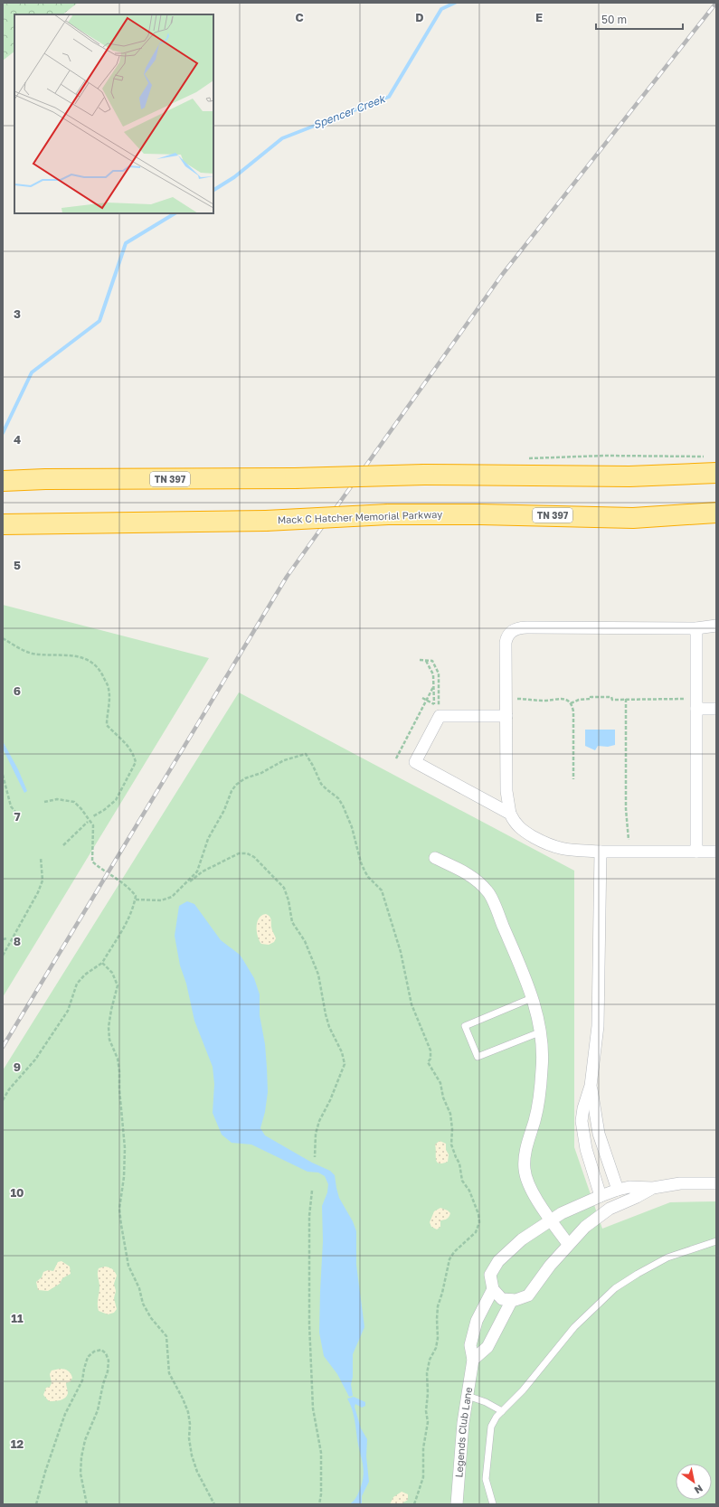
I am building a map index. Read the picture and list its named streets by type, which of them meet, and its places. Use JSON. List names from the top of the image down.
{
  "streets": {
    "highway": ["TN 397", "Mack C Hatcher Memorial Parkway"],
    "street": ["Legends Club Lane"]
  },
  "water": ["Spencer Creek"],
  "scale_bar": "50 m",
  "north": "bottom right",
  "grid": {
    "columns": ["C", "D", "E"],
    "rows": [
      "3",
      "4",
      "5",
      "6",
      "7",
      "8",
      "9",
      "10",
      "11",
      "12"
    ]
  }
}
